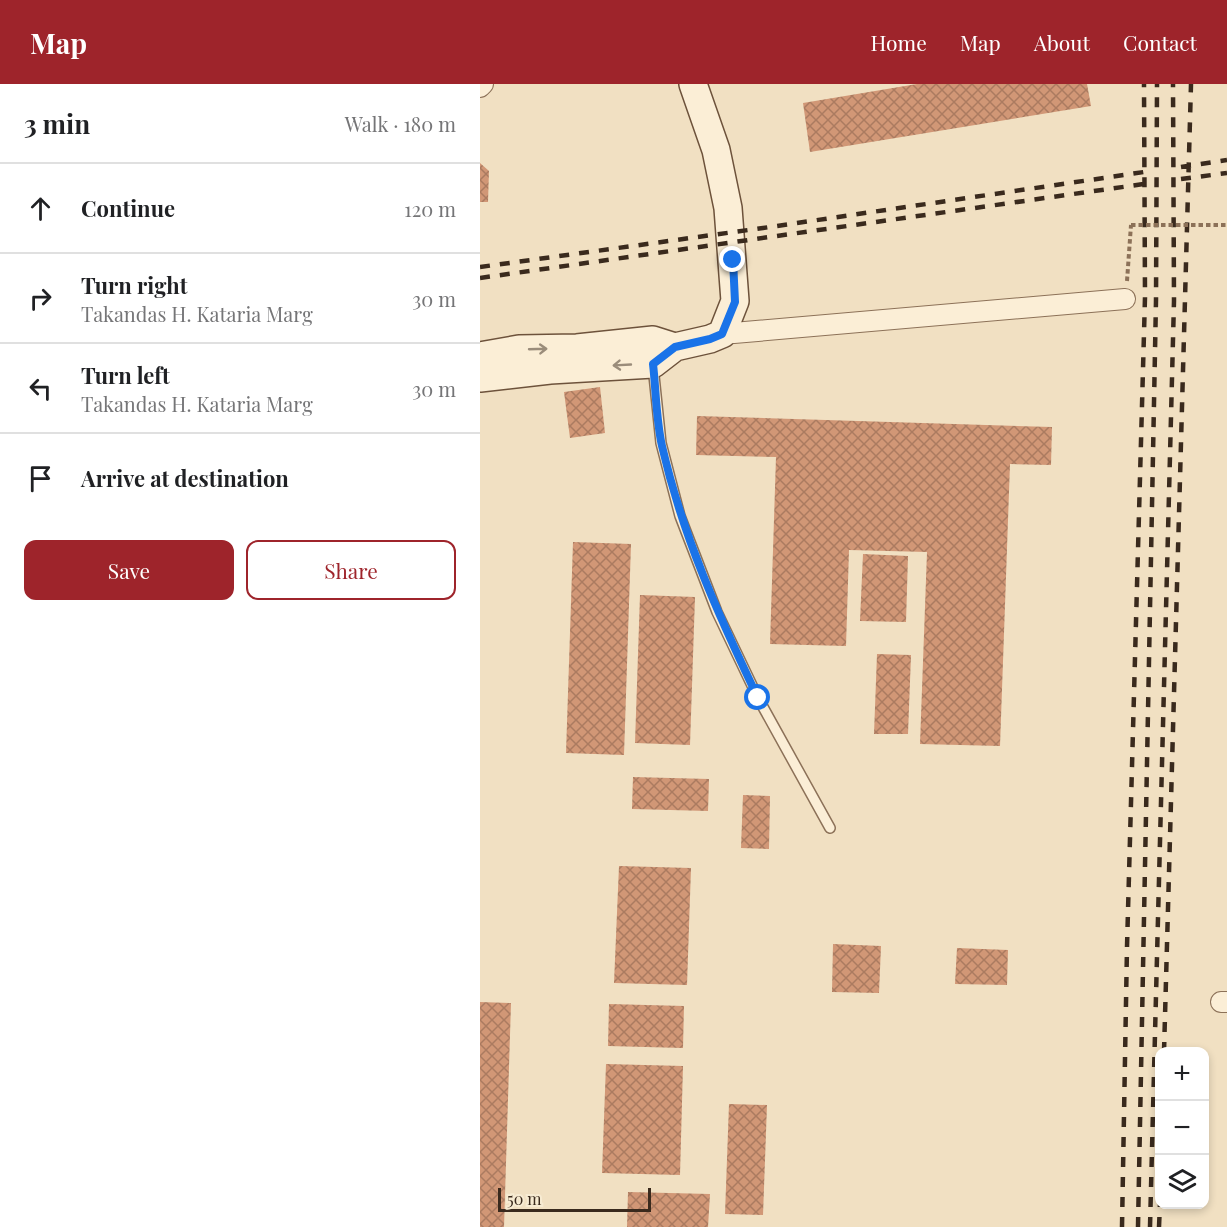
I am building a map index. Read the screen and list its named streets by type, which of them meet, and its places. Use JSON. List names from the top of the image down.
{
  "scale_bar": "50 m",
  "page": {
    "header": "Map",
    "nav": [
      "Home",
      "Map",
      "About",
      "Contact"
    ],
    "heading": ["3 min", "Walk · 180 m"],
    "list": [
      ["Continue", "120 m"],
      ["Turn right", "Takandas H. Kataria Marg", "30 m"],
      ["Turn left", "Takandas H. Kataria Marg", "30 m"],
      "Arrive at destination"
    ],
    "buttons": ["Save", "Share"],
    "map_buttons": ["+", "−"],
    "scale": "50 m"
  }
}
